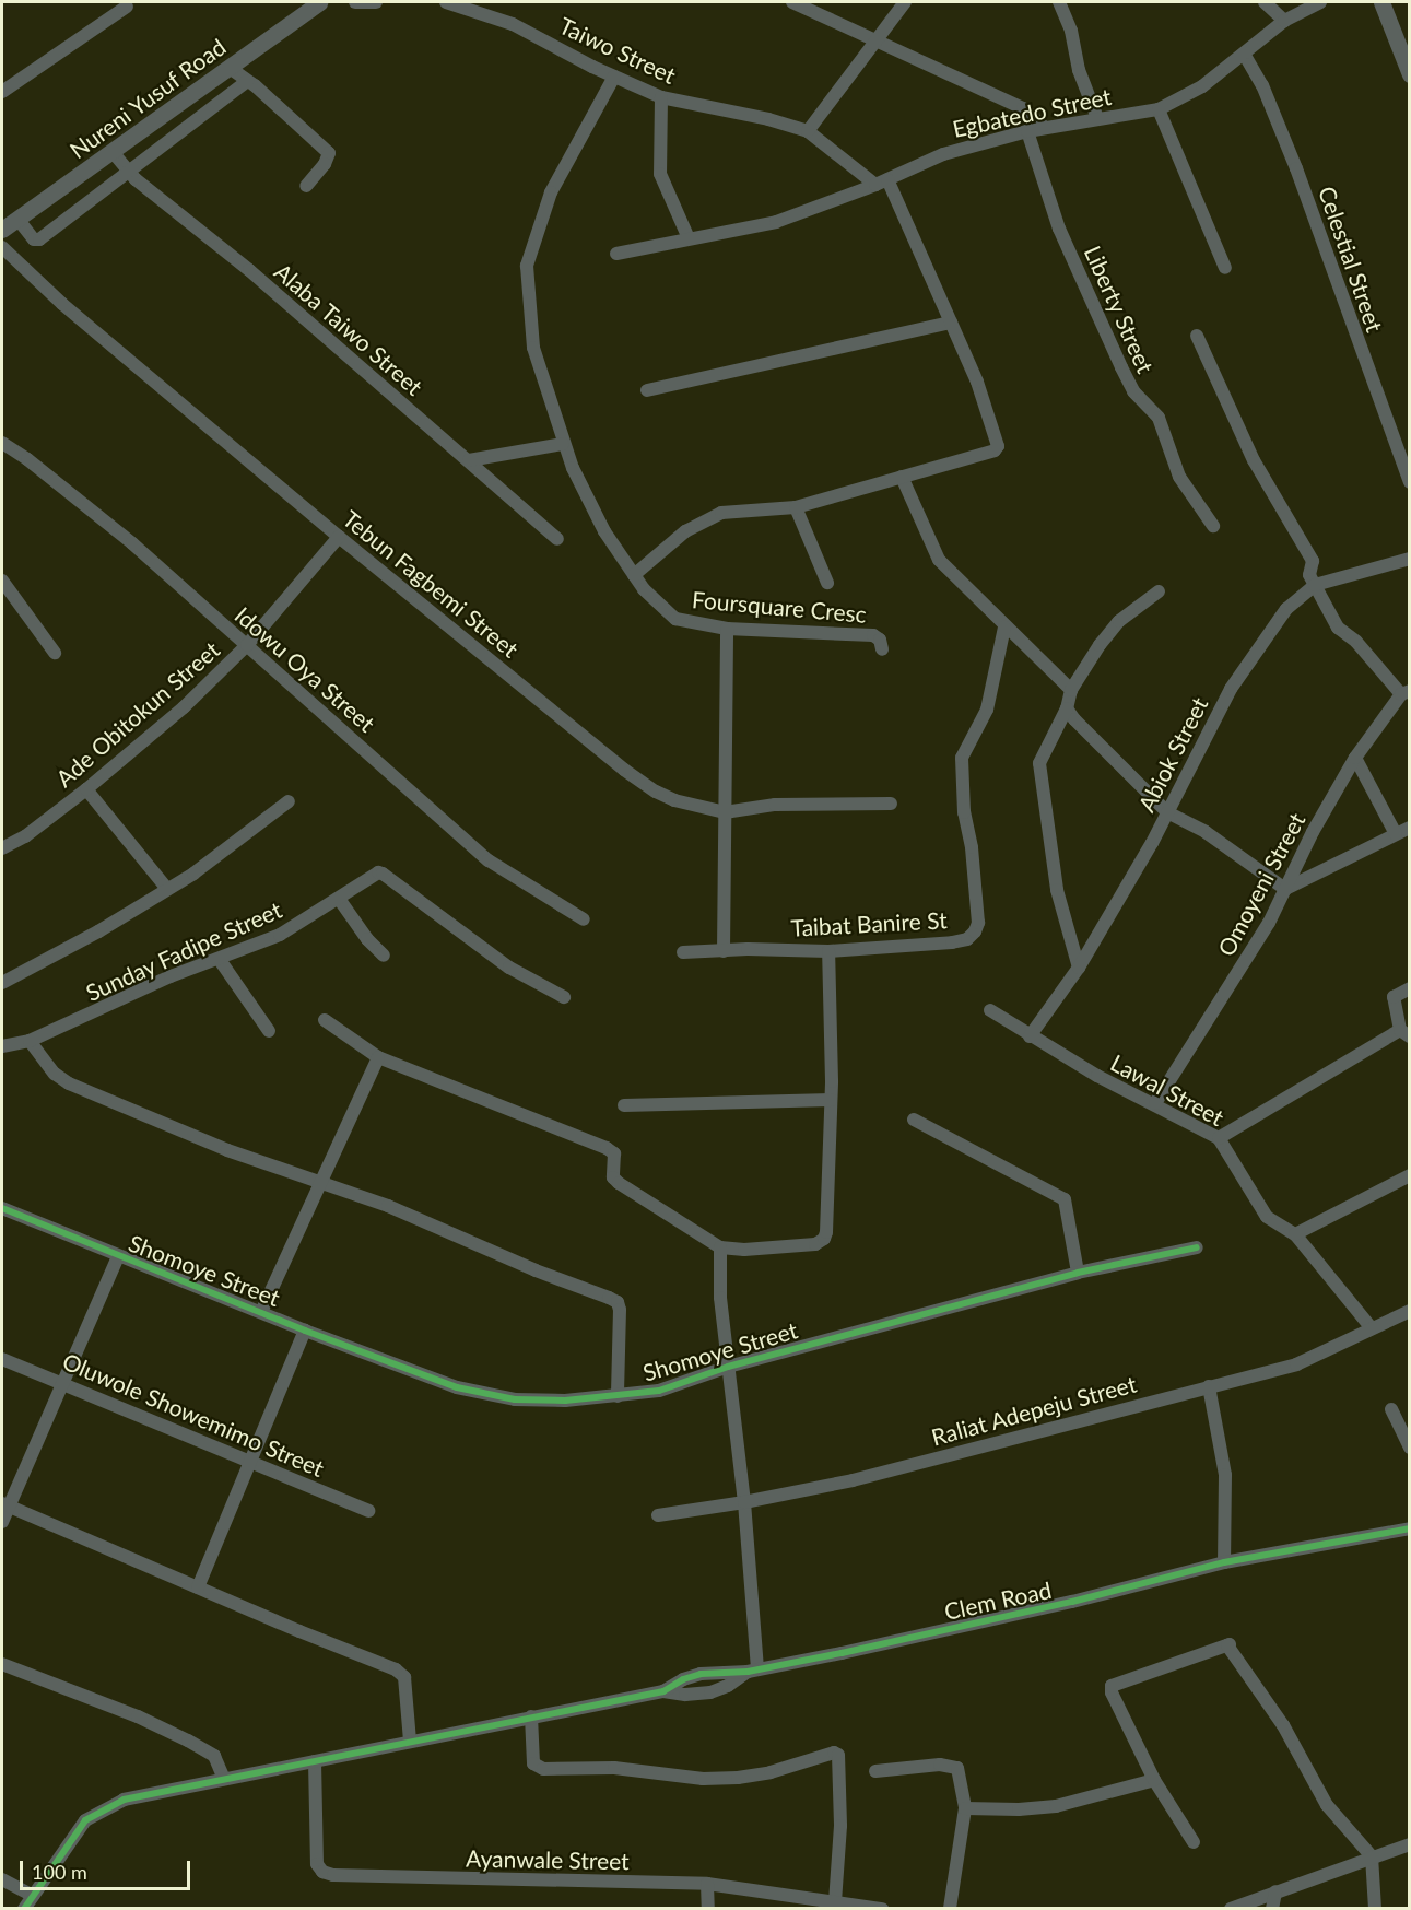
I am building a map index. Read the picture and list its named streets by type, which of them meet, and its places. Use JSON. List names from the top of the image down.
{
  "streets": {
    "street": [
      "Taiwo Street",
      "Nureni Yusuf Road",
      "Egbatedo Street",
      "Celestial Street",
      "Liberty Street",
      "Alaba Taiwo Street",
      "Tebun Fagbemi Street",
      "Foursquare Cresc",
      "Idowu Oya Street",
      "Ade Obitokun Street",
      "Abiok Street",
      "Omoyeni Street",
      "Taibat Banire St",
      "Sunday Fadipe Street",
      "Lawal Street",
      "Shomoye Street",
      "Raliat Adepeju Street",
      "Oluwole Showemimo Street",
      "Clem Road",
      "Ayanwale Street"
    ]
  },
  "crossings": [
    ["Taiwo Street", "Egbatedo Street"],
    ["Taiwo Street", "Foursquare Cresc"],
    ["Nureni Yusuf Road", "Alaba Taiwo Street"],
    ["Egbatedo Street", "Celestial Street"],
    ["Egbatedo Street", "Liberty Street"],
    ["Tebun Fagbemi Street", "Ade Obitokun Street"],
    ["Idowu Oya Street", "Ade Obitokun Street"],
    ["Abiok Street", "Lawal Street"],
    ["Omoyeni Street", "Lawal Street"],
    ["Lawal Street", "Raliat Adepeju Street"],
    ["Clem Road", "Ayanwale Street"]
  ],
  "scale_bar": "100 m"
}
